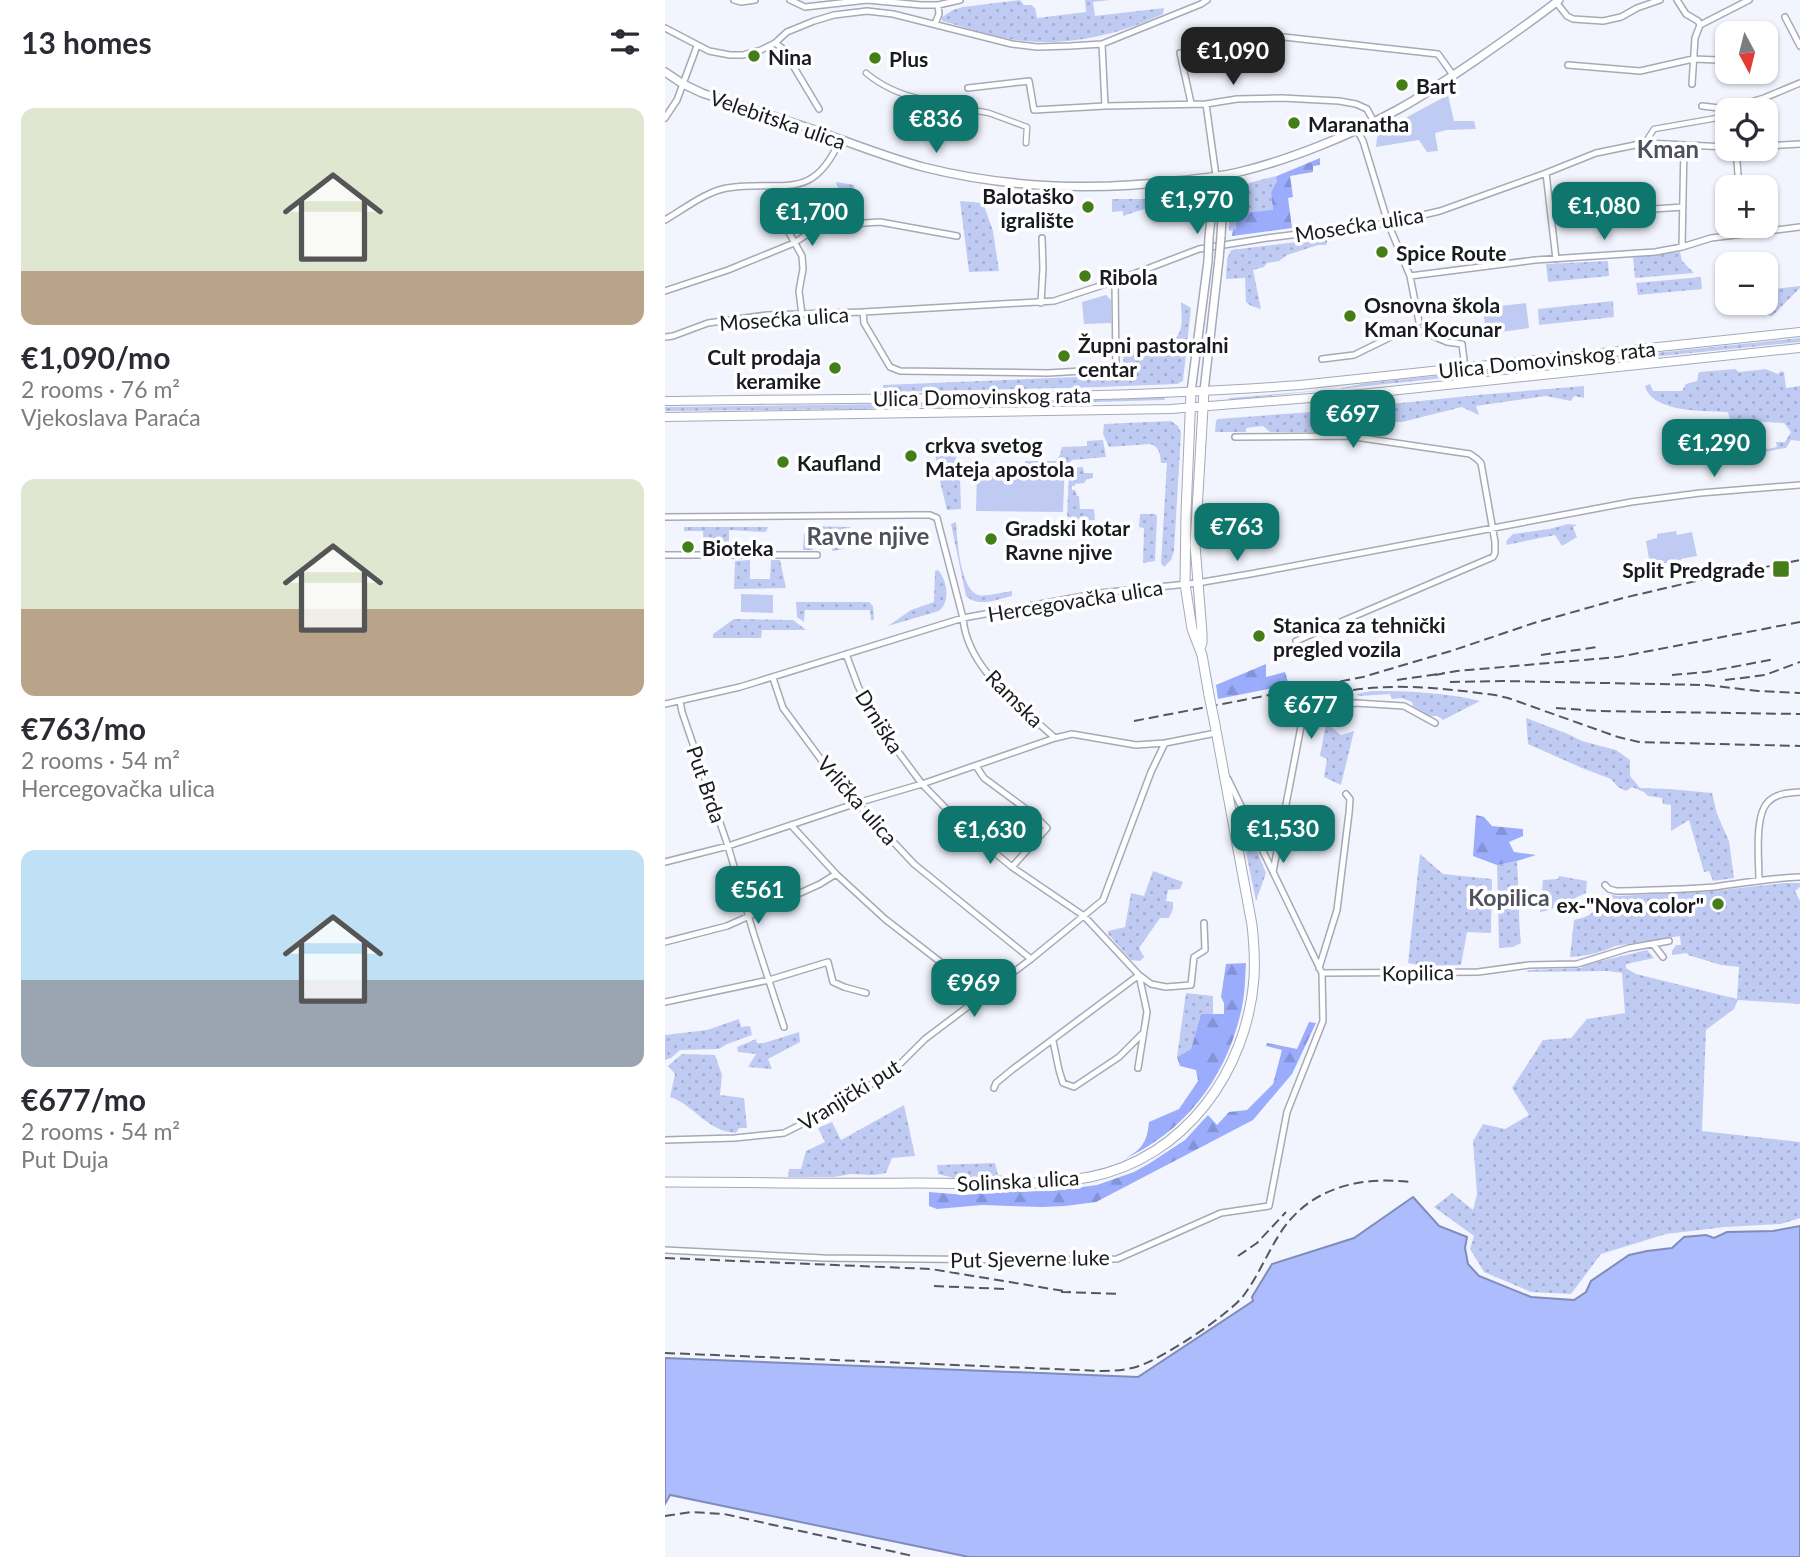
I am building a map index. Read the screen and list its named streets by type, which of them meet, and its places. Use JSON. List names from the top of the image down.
{
  "streets": {
    "main road": ["Ulica Domovinskog rata", "Solinska ulica"],
    "street": [
      "Velebitska ulica",
      "Mosećka ulica",
      "Hercegovačka ulica",
      "Ramska",
      "Drniška",
      "Put Brda",
      "Vrlička ulica",
      "Kopilica",
      "Vranjički put",
      "Put Sjeverne luke"
    ]
  },
  "crossings": [
    ["Hercegovačka ulica", "Ramska"],
    ["Hercegovačka ulica", "Drniška"],
    ["Hercegovačka ulica", "Put Brda"],
    ["Hercegovačka ulica", "Vrlička ulica"],
    ["Drniška", "Vranjički put"],
    ["Vrlička ulica", "Vranjički put"],
    ["Kopilica", "Put Sjeverne luke"]
  ],
  "districts": ["Kman", "Ravne njive", "Kopilica"],
  "places": {
    "other": [
      "Nina",
      "Plus",
      "Bart",
      "Maranatha",
      "Balotaško igralište",
      "Spice Route",
      "Ribola",
      "Osnovna škola Kman Kocunar",
      "Župni pastoralni centar",
      "Cult prodaja keramike",
      "crkva svetog Mateja apostola",
      "Kaufland",
      "Gradski kotar Ravne njive",
      "Bioteka",
      "Stanica za tehnički pregled vozila",
      "ex-\"Nova color\""
    ],
    "transit": ["Split Predgrađe"]
  },
  "north": "bottom",
  "page": {
    "heading": "13 homes",
    "map_buttons": ["+", "−"],
    "price": [
      "€1,090",
      "€836",
      "€1,970",
      "€1,080",
      "€1,700",
      "€697",
      "€1,290",
      "€763",
      "€677",
      "€1,530",
      "€1,630",
      "€561",
      "€969"
    ],
    "list": [
      {
        "name": "€1,090/mo",
        "note": "2 rooms · 76 m² · Vjekoslava Paraća"
      },
      {
        "name": "€763/mo",
        "note": "2 rooms · 54 m² · Hercegovačka ulica"
      },
      {
        "name": "€677/mo",
        "note": "2 rooms · 54 m² · Put Duja"
      }
    ]
  }
}
